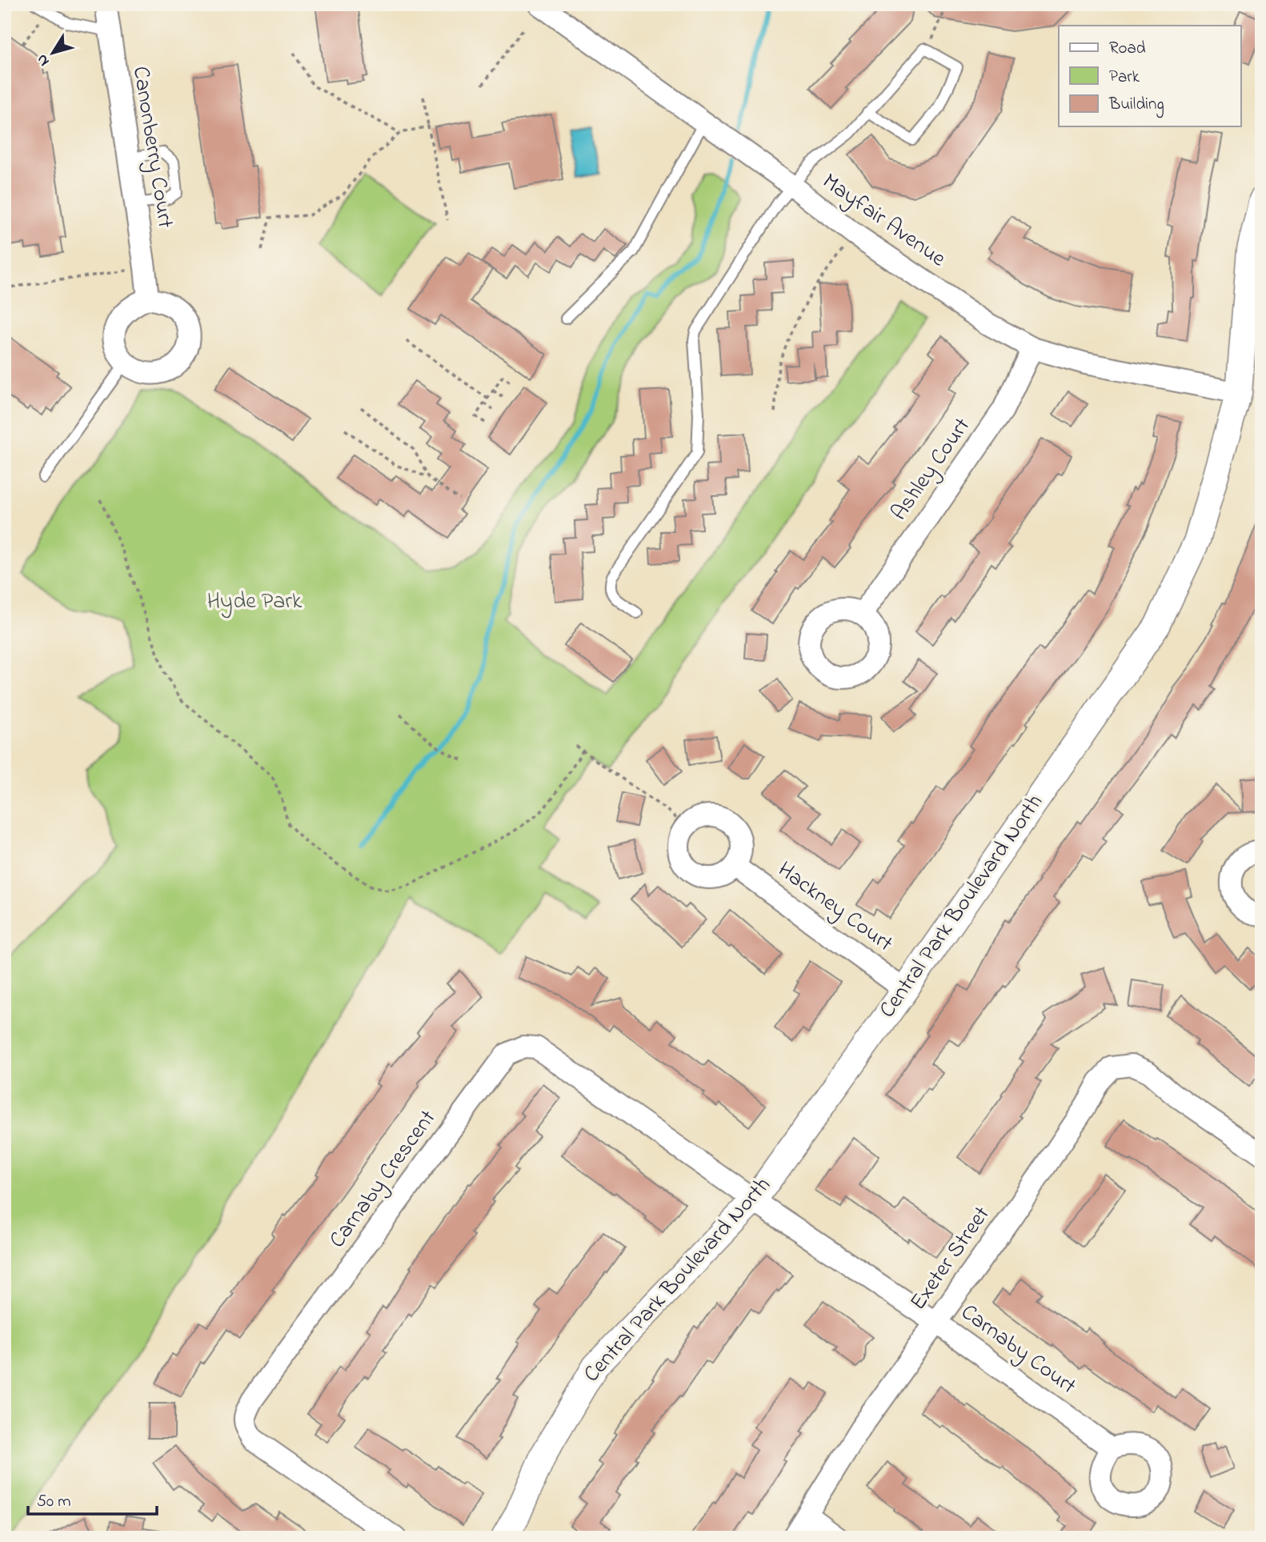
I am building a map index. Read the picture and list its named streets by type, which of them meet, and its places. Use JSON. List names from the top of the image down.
{
  "streets": {
    "street": [
      "Canonberry Court",
      "Mayfair Avenue",
      "Ashley Court",
      "Central Park Boulevard North",
      "Hackney Court",
      "Carnaby Crescent",
      "Exeter Street",
      "Carnaby Court"
    ]
  },
  "crossings": [
    ["Mayfair Avenue", "Ashley Court"],
    ["Mayfair Avenue", "Central Park Boulevard North"],
    ["Central Park Boulevard North", "Hackney Court"],
    ["Central Park Boulevard North", "Carnaby Crescent"],
    ["Central Park Boulevard North", "Carnaby Court"],
    ["Carnaby Crescent", "Carnaby Court"],
    ["Exeter Street", "Carnaby Court"]
  ],
  "parks": ["Hyde Park"],
  "legend": ["Road", "Park", "Building"],
  "scale_bar": "50 m",
  "north": "bottom left"
}
